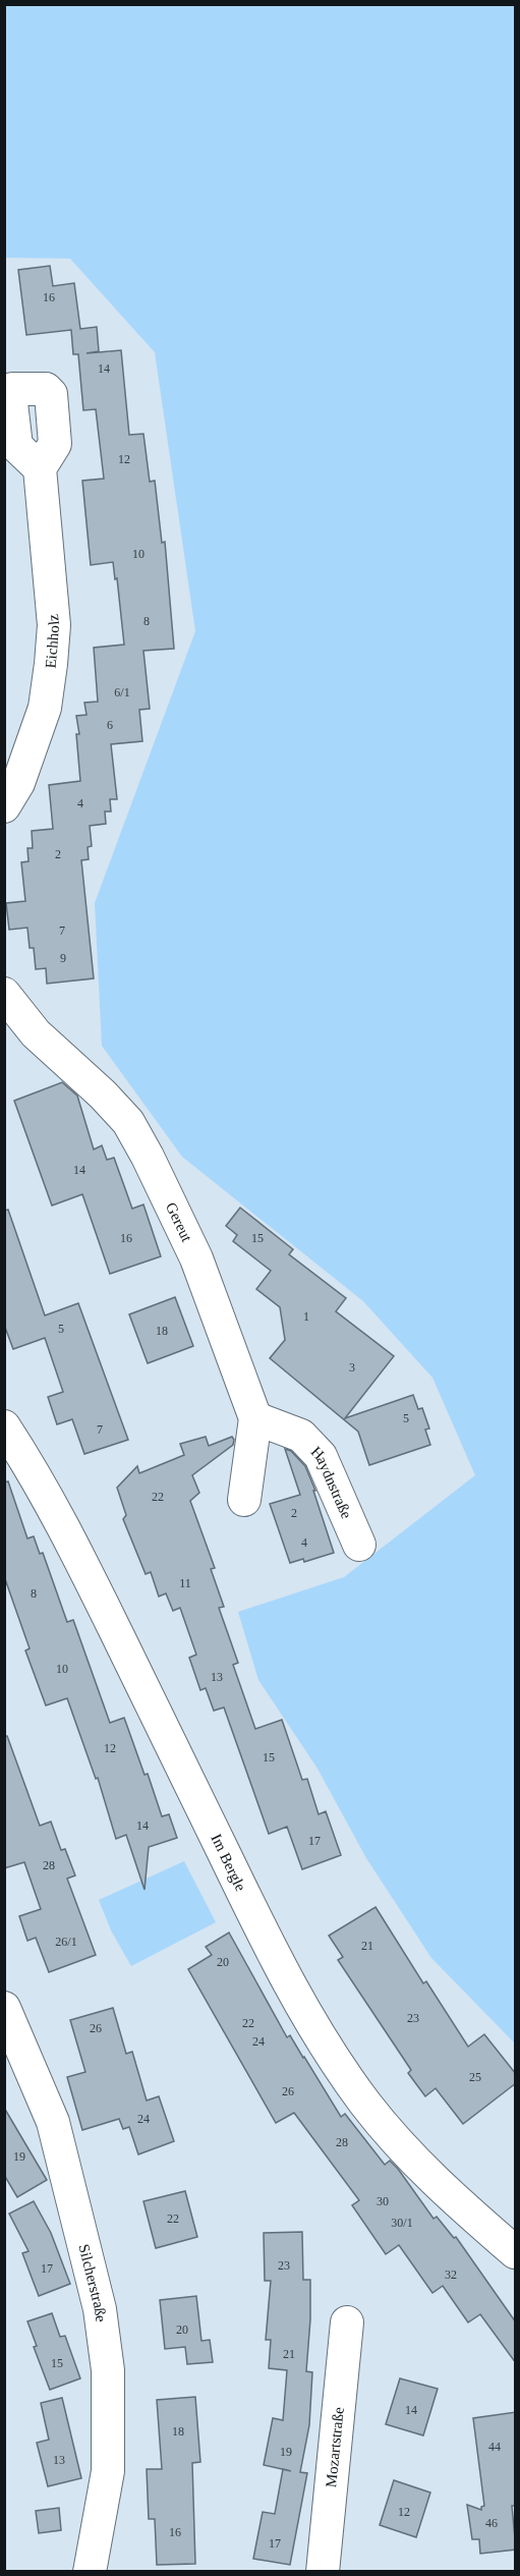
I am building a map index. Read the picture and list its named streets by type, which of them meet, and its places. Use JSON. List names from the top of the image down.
{
  "streets": {
    "street": [
      "Eichholz",
      "Gereut",
      "Haydnstraße",
      "Im Bergle",
      "Silcherstraße",
      "Mozartstraße"
    ]
  },
  "crossings": [
    ["Gereut", "Haydnstraße"]
  ],
  "house_numbers": [
    "16",
    "14",
    "12",
    "10",
    "8",
    "6/1",
    "6",
    "4",
    "2",
    "7",
    "9",
    "14",
    "16",
    "15",
    "1",
    "5",
    "18",
    "3",
    "5",
    "7",
    "22",
    "2",
    "4",
    "11",
    "8",
    "10",
    "13",
    "12",
    "15",
    "14",
    "17",
    "28",
    "26/1",
    "21",
    "20",
    "23",
    "22",
    "26",
    "24",
    "25",
    "26",
    "24",
    "28",
    "19",
    "30",
    "22",
    "30/1",
    "23",
    "17",
    "32",
    "20",
    "21",
    "15",
    "14",
    "18",
    "44",
    "19",
    "13",
    "12",
    "46",
    "16",
    "17"
  ]
}
